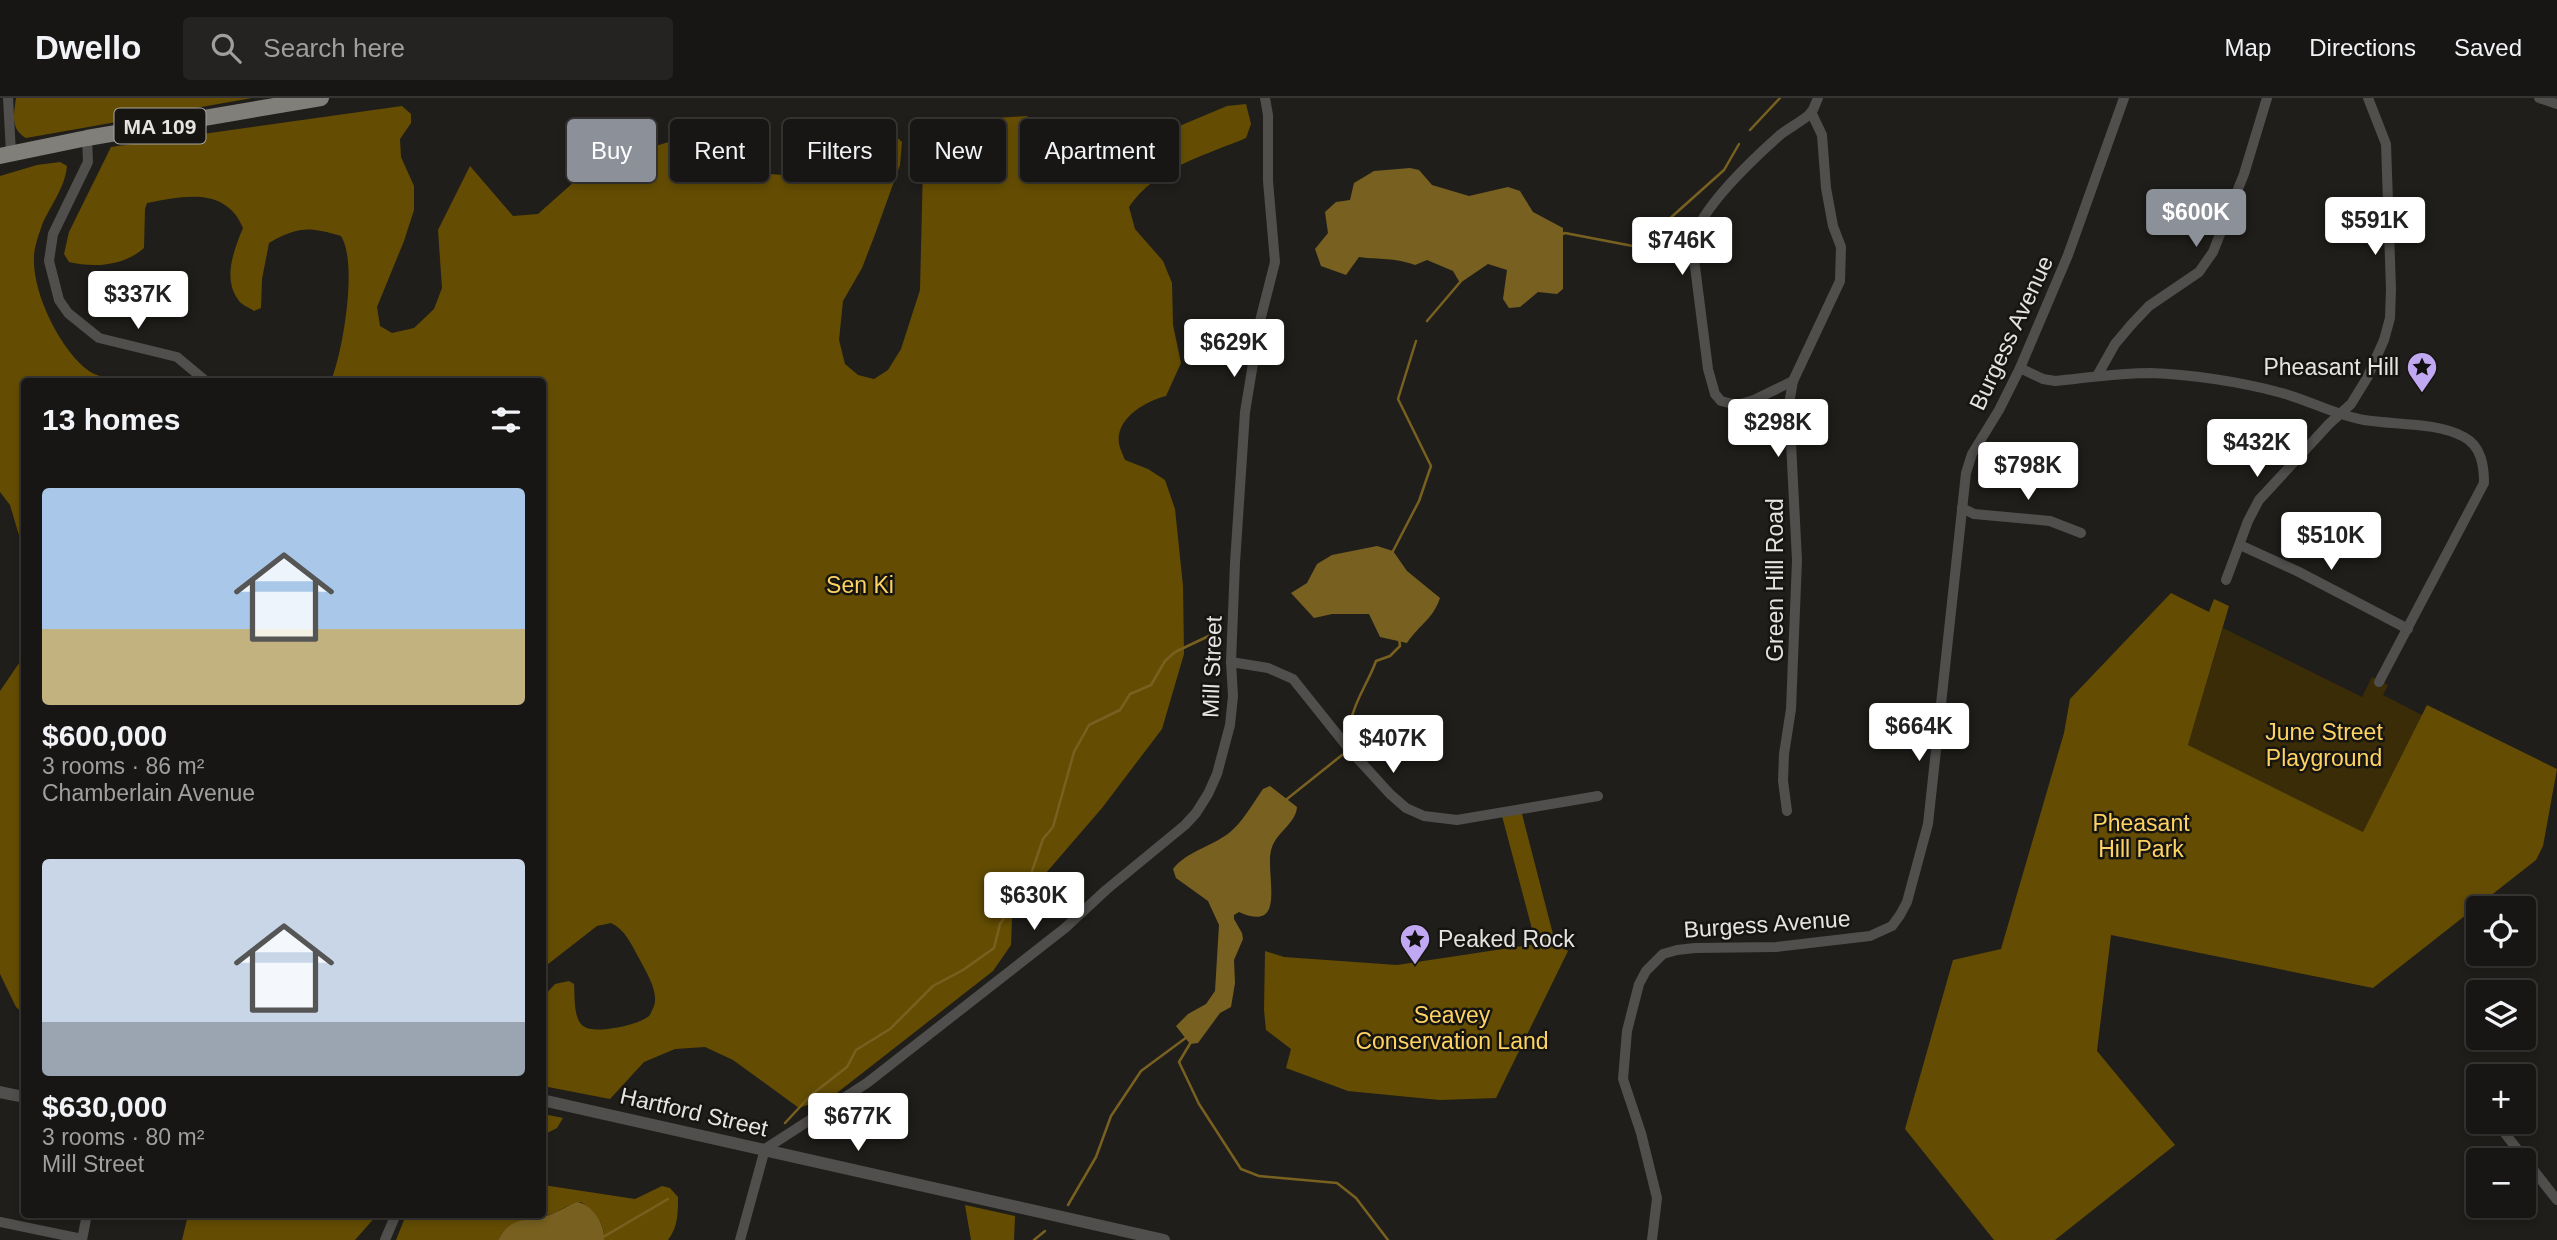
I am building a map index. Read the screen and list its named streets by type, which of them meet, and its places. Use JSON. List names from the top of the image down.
{
  "streets": {
    "main road": ["MA 109"],
    "street": [
      "Burgess Avenue",
      "Green Hill Road",
      "Mill Street",
      "Hartford Street"
    ]
  },
  "crossings": [
    ["Mill Street", "Hartford Street"]
  ],
  "parks": [
    "Sen Ki",
    "June Street Playground",
    "Pheasant Hill Park",
    "Seavey Conservation Land"
  ],
  "places": {
    "place": ["Pheasant Hill", "Peaked Rock"]
  },
  "page": {
    "header": "Dwello",
    "search": "Search here",
    "nav": ["Map", "Directions", "Saved"],
    "chip": [
      "Buy",
      "Rent",
      "Filters",
      "New",
      "Apartment"
    ],
    "price": [
      "$600K",
      "$591K",
      "$746K",
      "$337K",
      "$629K",
      "$298K",
      "$432K",
      "$798K",
      "$510K",
      "$664K",
      "$407K",
      "$630K",
      "$677K"
    ],
    "heading": "13 homes",
    "list": [
      {
        "name": "$600,000",
        "note": "3 rooms · 86 m² · Chamberlain Avenue"
      },
      {
        "name": "$630,000",
        "note": "3 rooms · 80 m² · Mill Street"
      }
    ],
    "map_buttons": ["+", "−"]
  }
}
